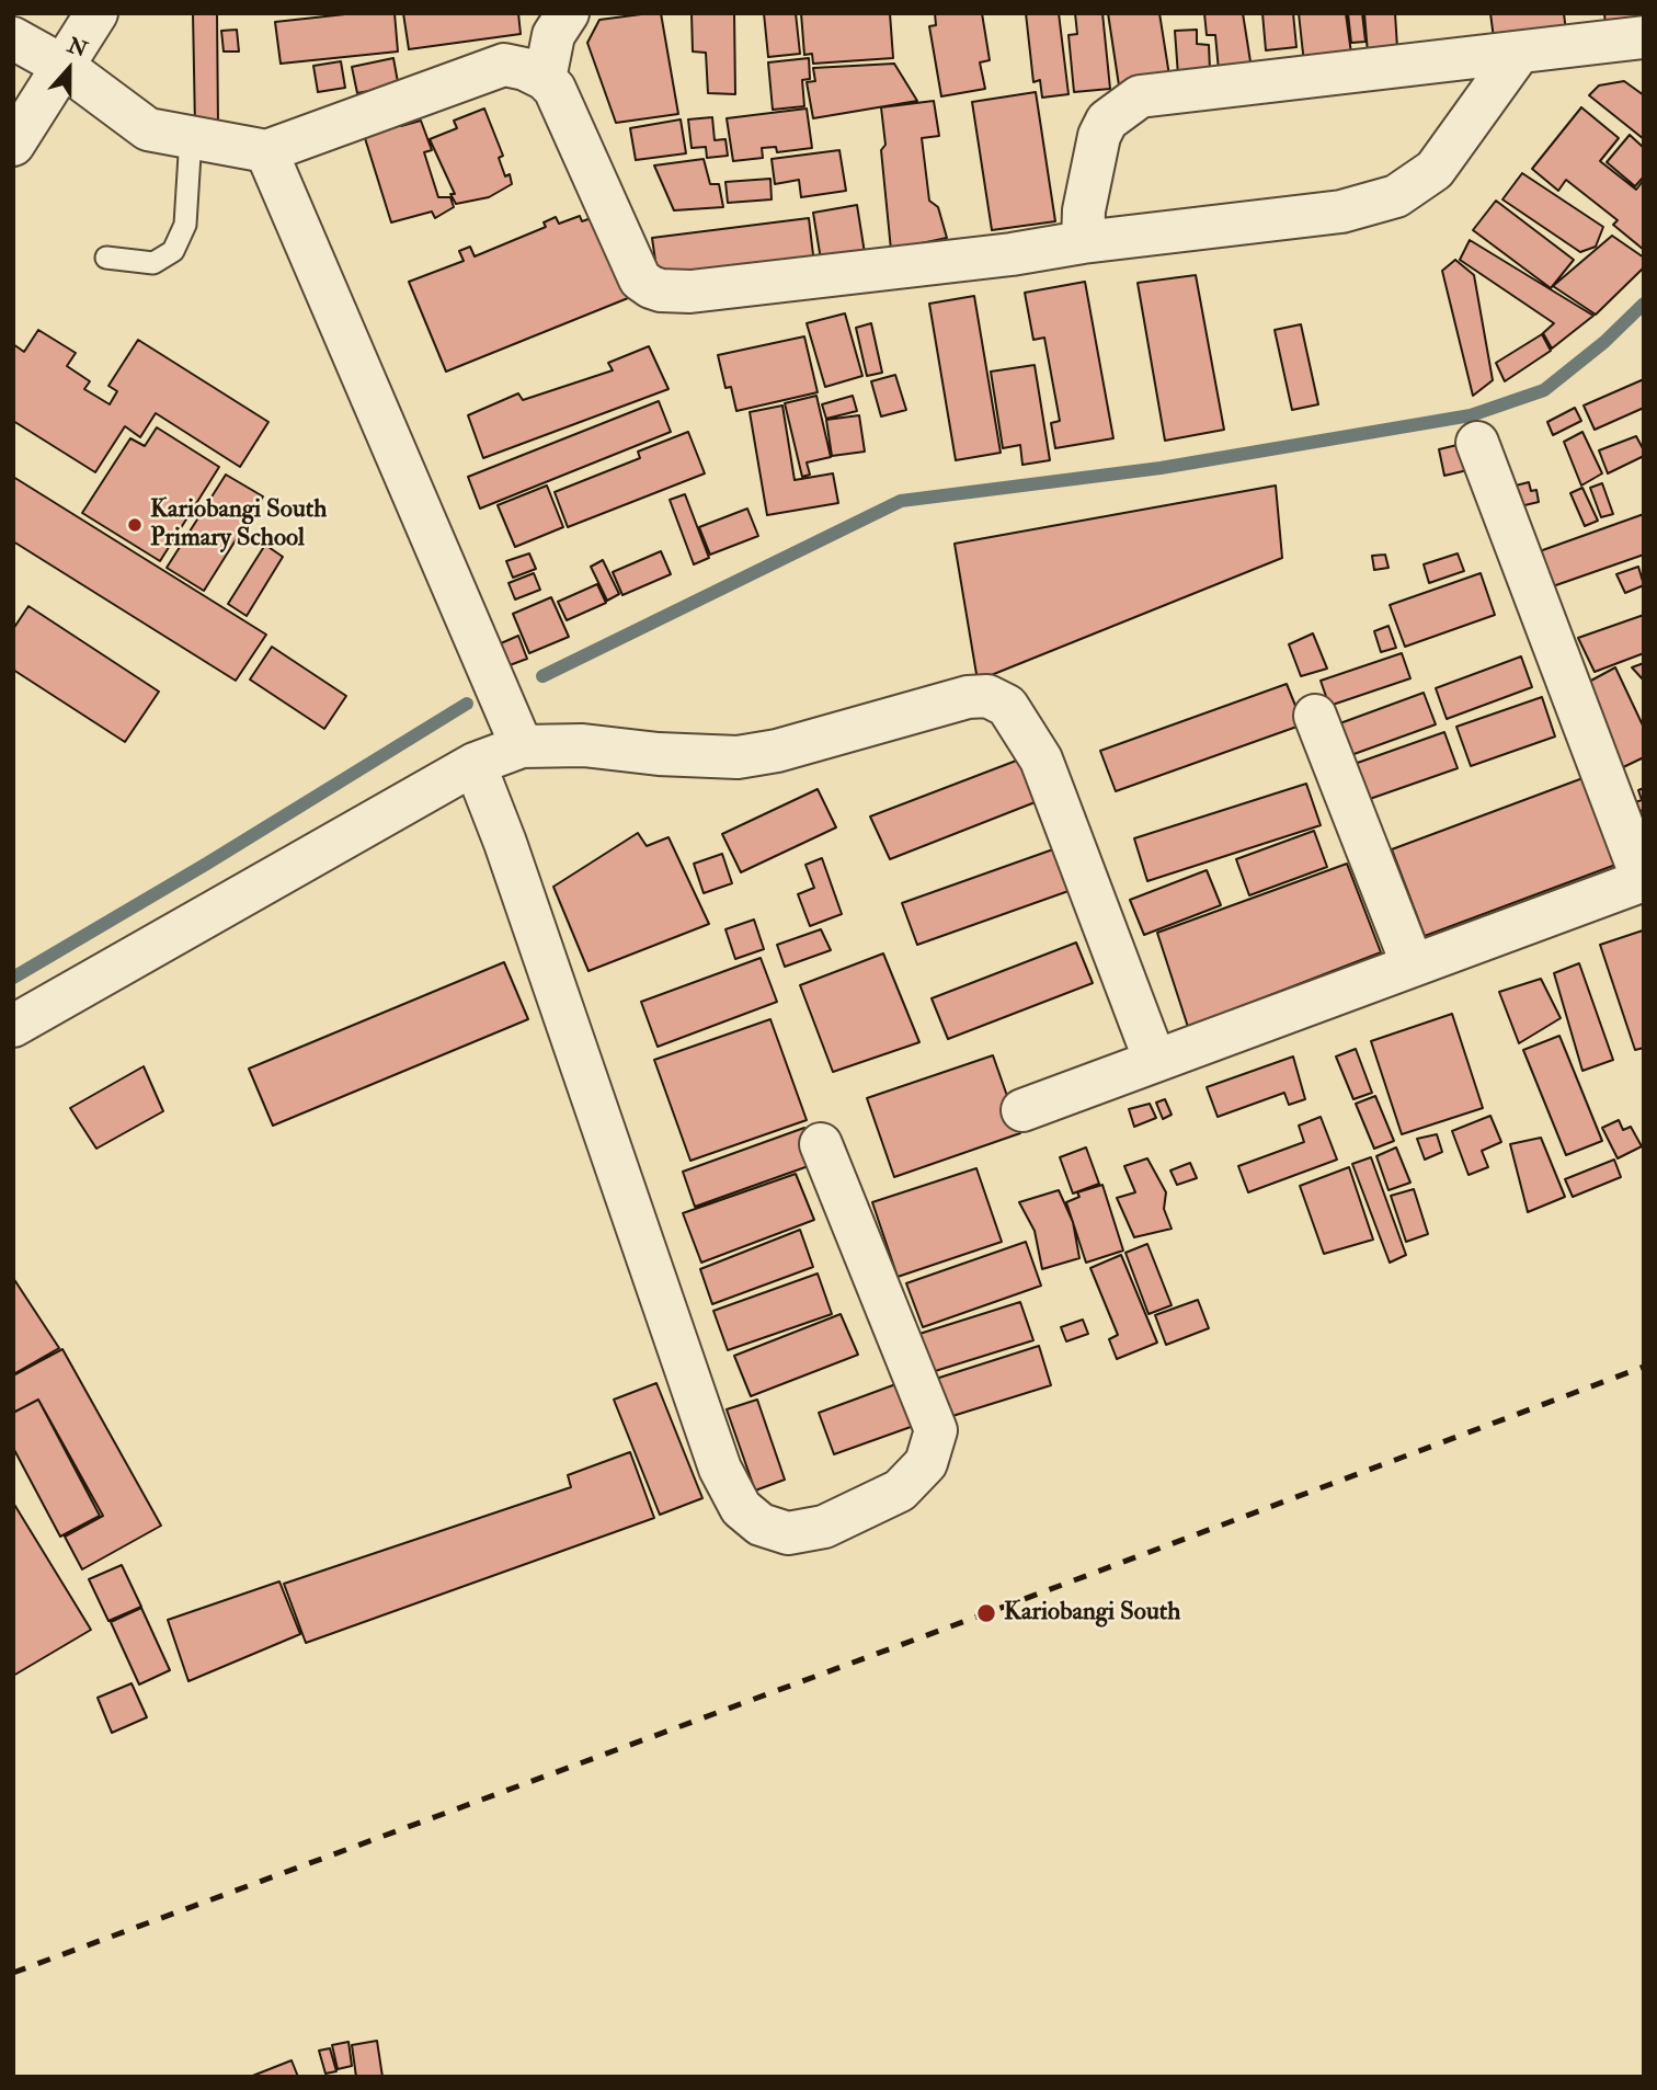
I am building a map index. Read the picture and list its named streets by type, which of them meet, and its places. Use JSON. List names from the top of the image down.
{
  "places": ["Kariobangi South Primary School", "Kariobangi South"],
  "north": "top"
}
